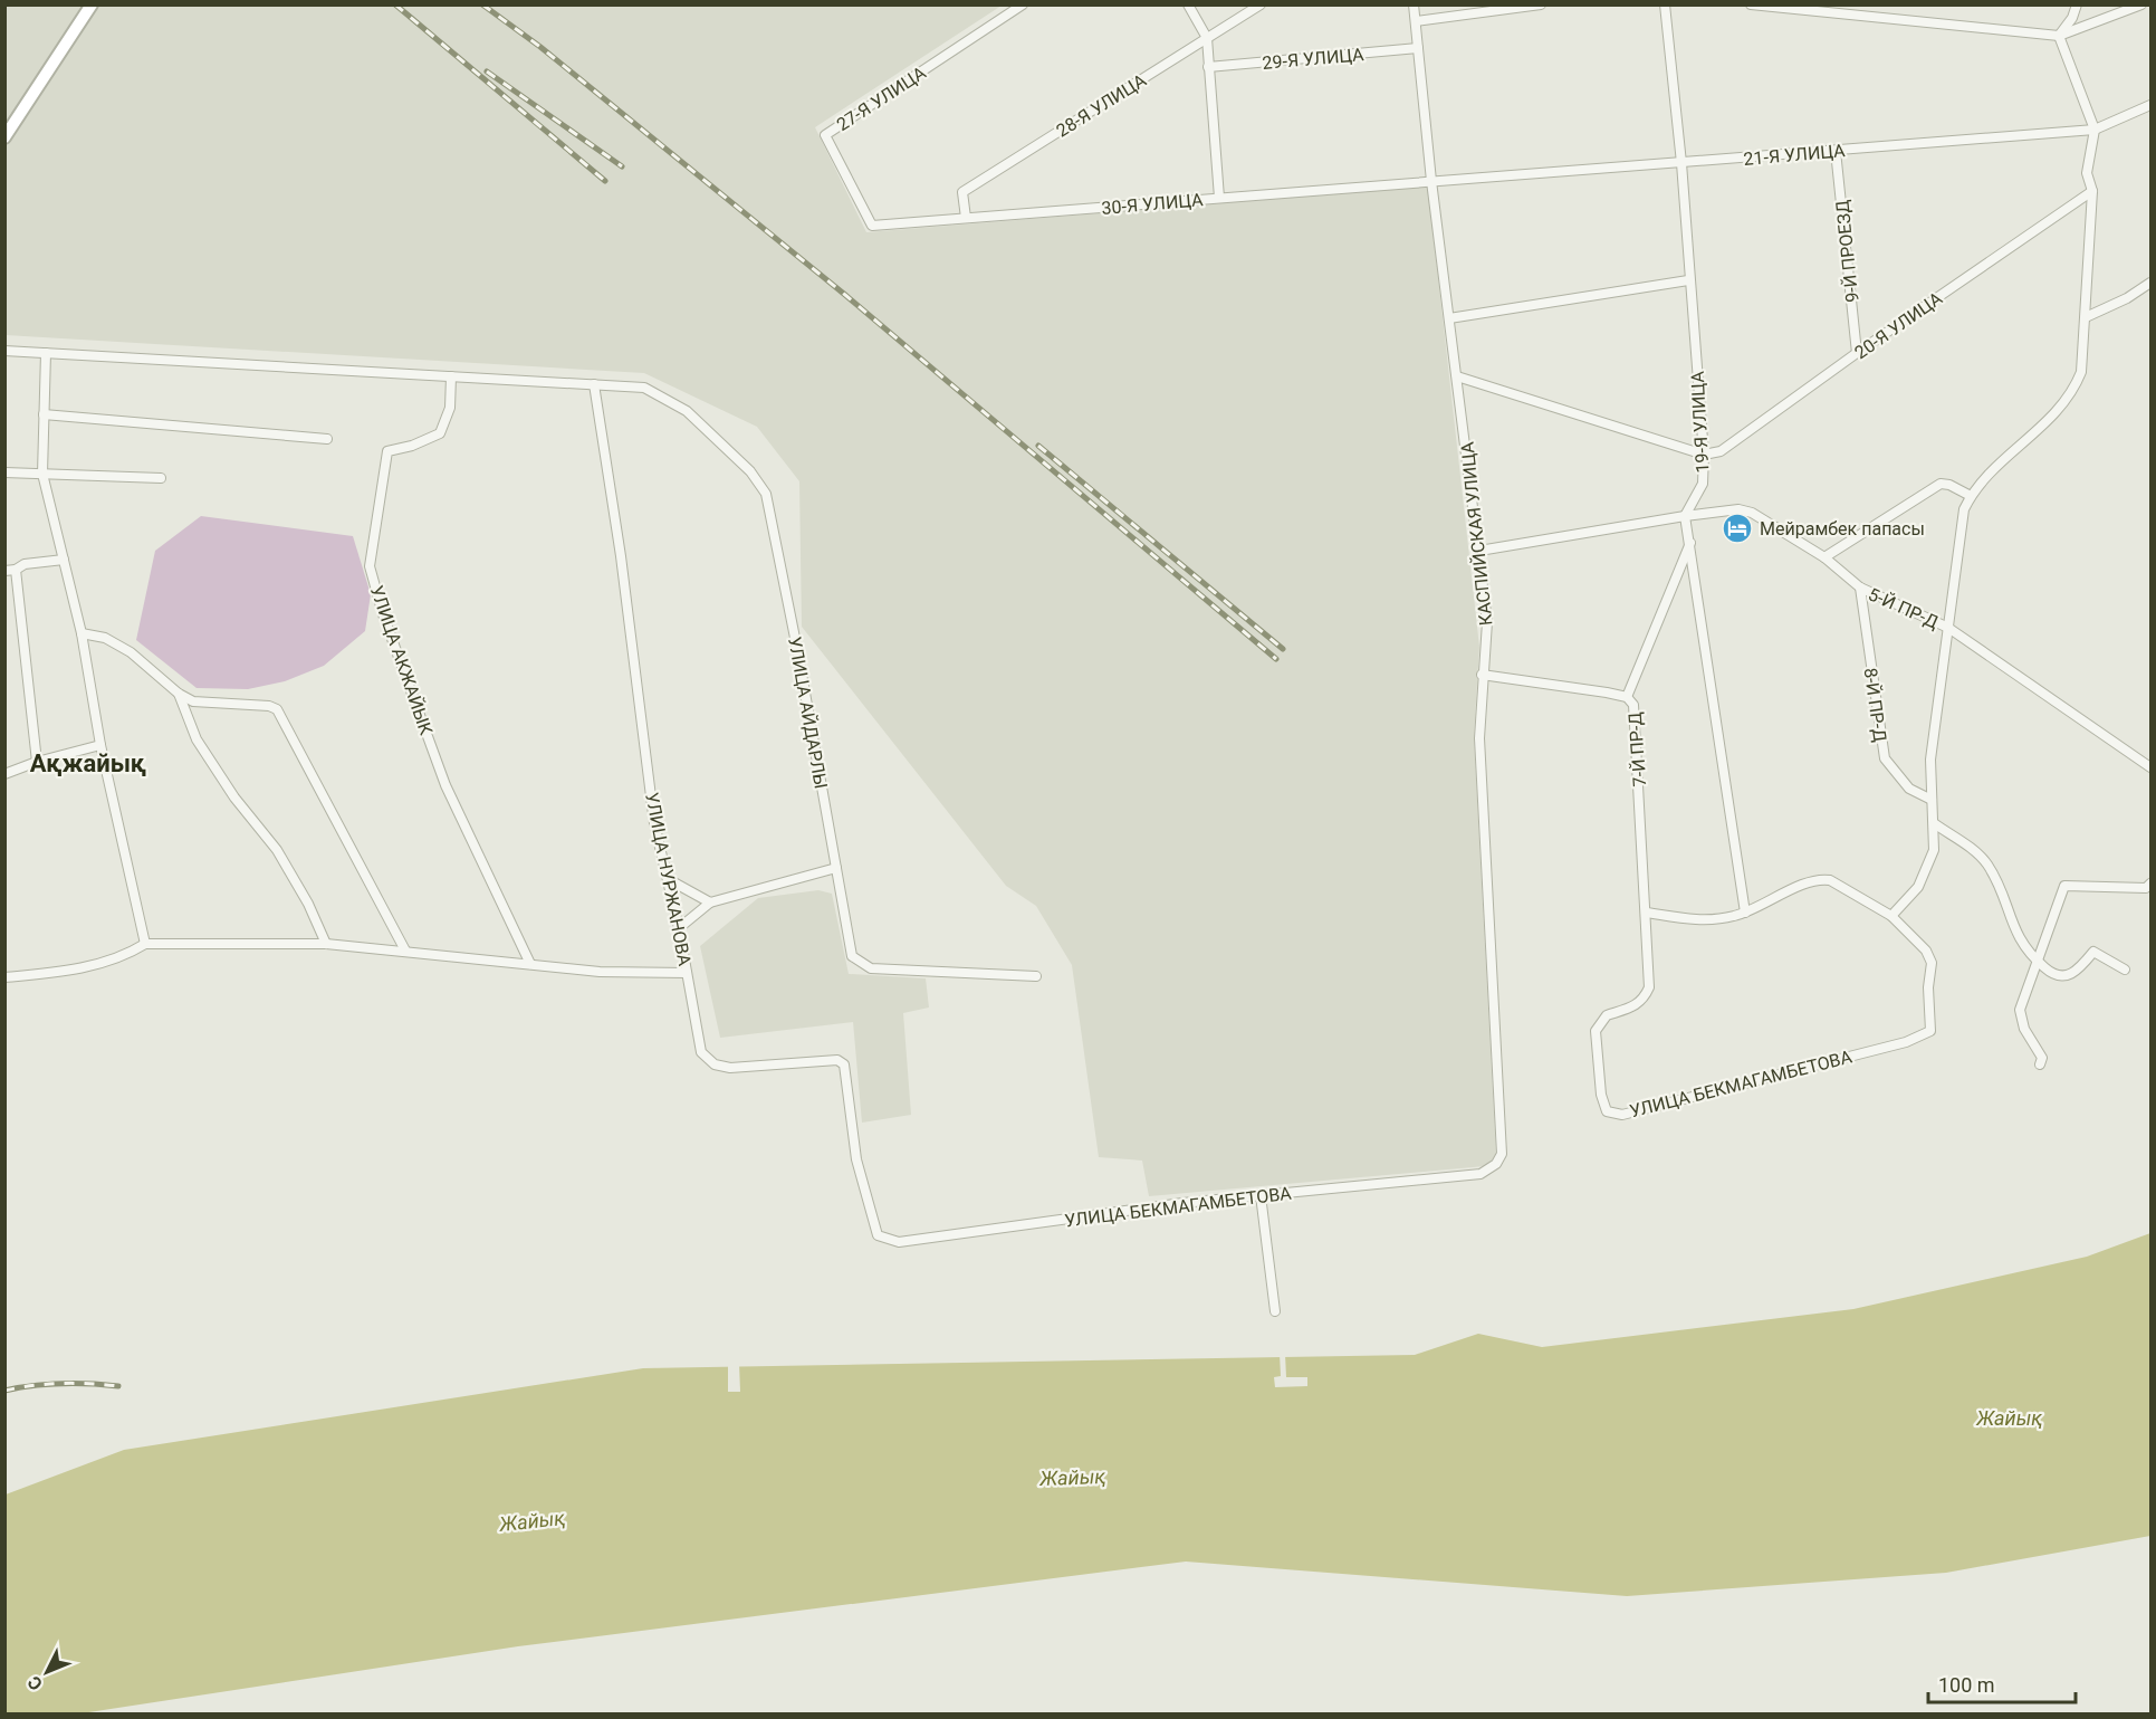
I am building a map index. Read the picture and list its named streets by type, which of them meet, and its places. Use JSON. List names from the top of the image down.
{
  "streets": {
    "street": [
      "29-Я УЛИЦА",
      "27-Я УЛИЦА",
      "28-Я УЛИЦА",
      "21-Я УЛИЦА",
      "30-Я УЛИЦА",
      "9-Й ПРОЕЗД",
      "20-Я УЛИЦА",
      "19-Я УЛИЦА",
      "КАСПИЙСКАЯ УЛИЦА",
      "5-Й ПР-Д",
      "УЛИЦА АКЖАЙЫК",
      "8-Й ПР-Д",
      "УЛИЦА АЙДАРЛЫ",
      "7-Й ПР-Д",
      "УЛИЦА НУРЖАНОВА",
      "УЛИЦА БЕКМАГАМБЕТОВА"
    ]
  },
  "crossings": [
    ["29-Я УЛИЦА", "КАСПИЙСКАЯ УЛИЦА"],
    ["27-Я УЛИЦА", "30-Я УЛИЦА"],
    ["28-Я УЛИЦА", "30-Я УЛИЦА"],
    ["21-Я УЛИЦА", "30-Я УЛИЦА"],
    ["21-Я УЛИЦА", "9-Й ПРОЕЗД"],
    ["21-Я УЛИЦА", "19-Я УЛИЦА"],
    ["21-Я УЛИЦА", "КАСПИЙСКАЯ УЛИЦА"],
    ["30-Я УЛИЦА", "КАСПИЙСКАЯ УЛИЦА"],
    ["9-Й ПРОЕЗД", "20-Я УЛИЦА"],
    ["20-Я УЛИЦА", "19-Я УЛИЦА"],
    ["19-Я УЛИЦА", "5-Й ПР-Д"],
    ["КАСПИЙСКАЯ УЛИЦА", "5-Й ПР-Д"],
    ["КАСПИЙСКАЯ УЛИЦА", "7-Й ПР-Д"],
    ["КАСПИЙСКАЯ УЛИЦА", "УЛИЦА БЕКМАГАМБЕТОВА"],
    ["5-Й ПР-Д", "8-Й ПР-Д"],
    ["УЛИЦА АКЖАЙЫК", "УЛИЦА АЙДАРЛЫ"],
    ["УЛИЦА АЙДАРЛЫ", "УЛИЦА НУРЖАНОВА"],
    ["7-Й ПР-Д", "УЛИЦА БЕКМАГАМБЕТОВА"],
    ["УЛИЦА НУРЖАНОВА", "УЛИЦА БЕКМАГАМБЕТОВА"]
  ],
  "districts": ["Ақжайық"],
  "water": ["Жайық"],
  "places": {
    "hotel": ["Мейрамбек папасы"]
  },
  "scale_bar": "100 m",
  "north": "bottom left"
}
